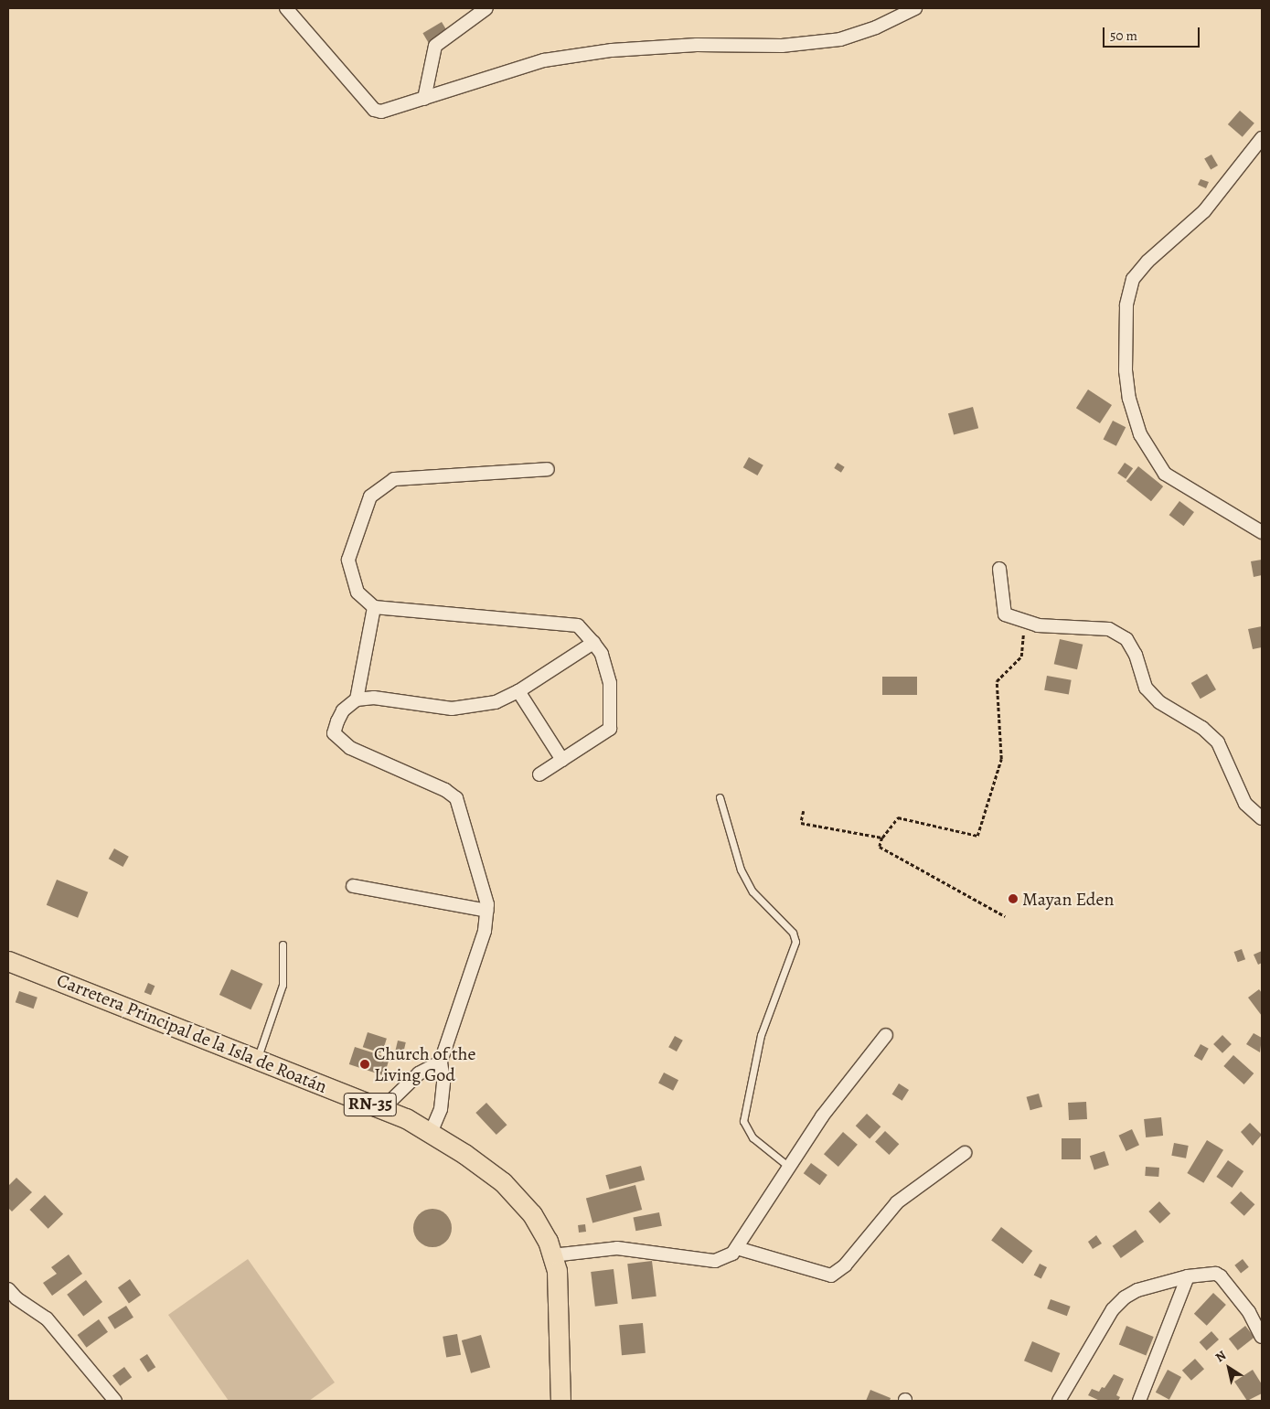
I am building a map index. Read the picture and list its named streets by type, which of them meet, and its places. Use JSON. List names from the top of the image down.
{
  "streets": {
    "main road": ["Carretera Principal de la Isla de Roatán", "RN-35"]
  },
  "places": ["Mayan Eden", "Church of the Living God"],
  "scale_bar": "50 m",
  "north": "top left"
}
